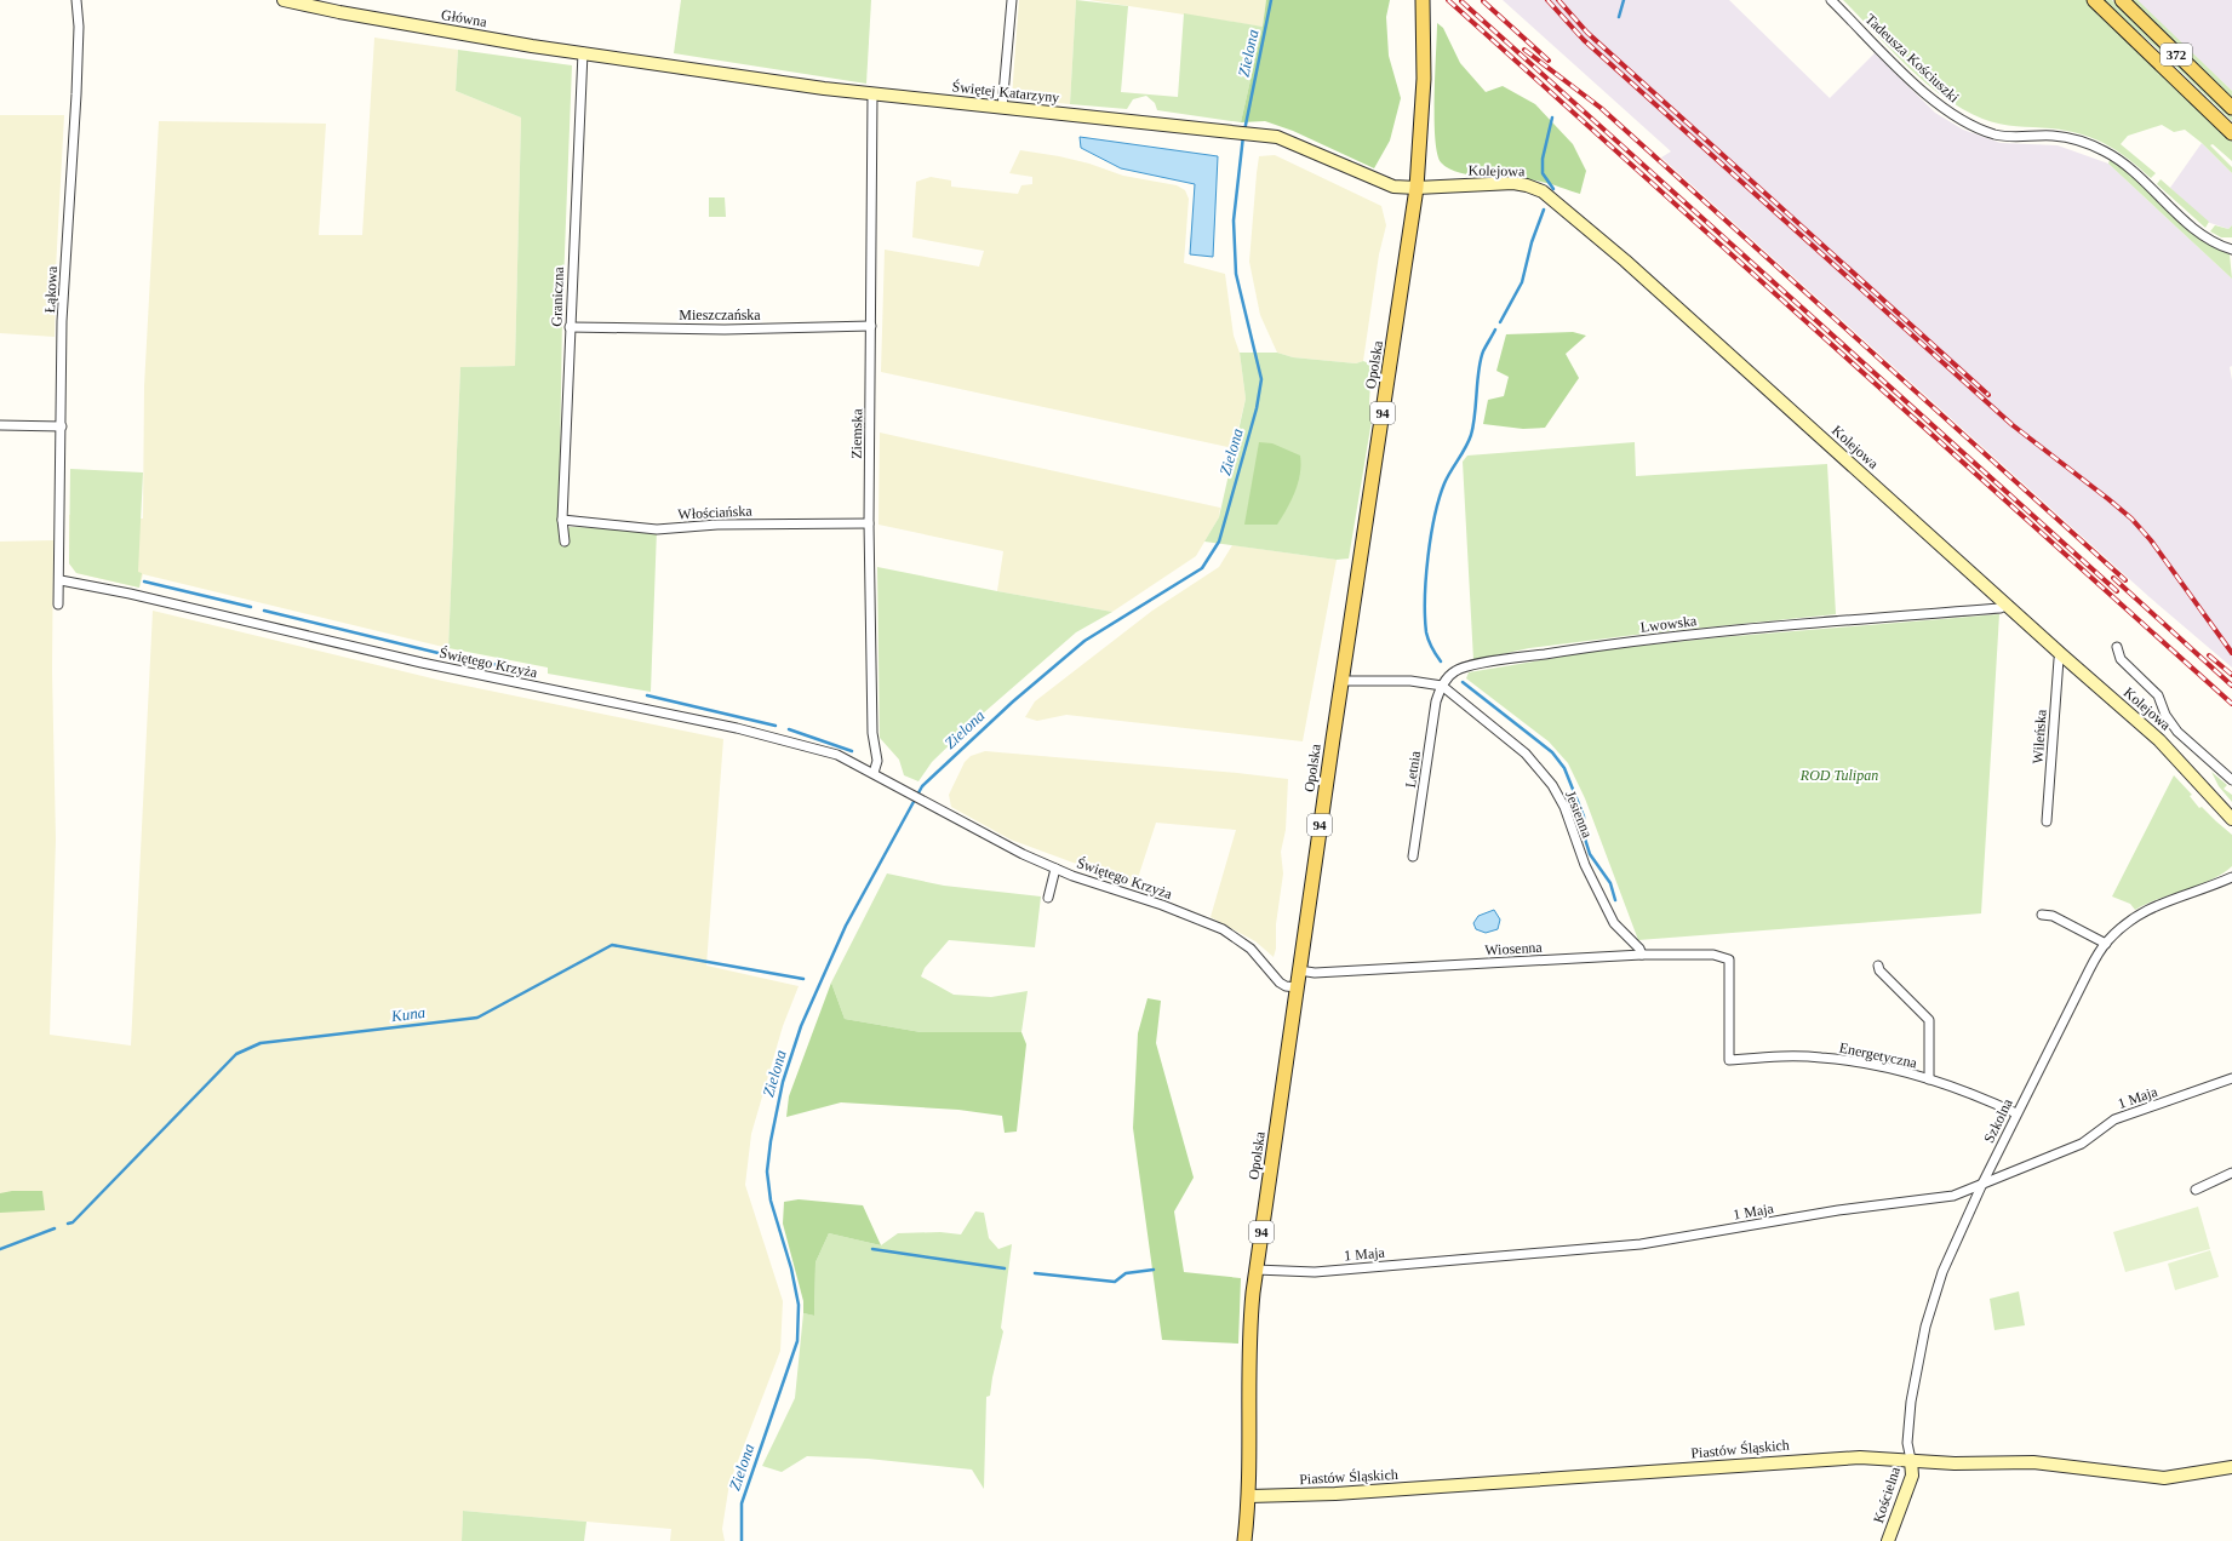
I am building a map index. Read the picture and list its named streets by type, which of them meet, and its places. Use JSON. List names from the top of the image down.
{
  "streets": {
    "main road": ["372", "Opolska", "94"],
    "street": [
      "Główna",
      "Tadeusza Kościuszki",
      "Świętej Katarzyny",
      "Kolejowa",
      "Łąkowa",
      "Graniczna",
      "Mieszczańska",
      "Ziemska",
      "Włościańska",
      "Lwowska",
      "Świętego Krzyża",
      "Wileńska",
      "Letnia",
      "Jesienna",
      "Wiosenna",
      "Energetyczna",
      "1 Maja",
      "Szkolna",
      "Piastów Śląskich",
      "Kościelna"
    ]
  },
  "crossings": [
    ["Główna", "Świętej Katarzyny"],
    ["Główna", "Graniczna"],
    ["Świętej Katarzyny", "Kolejowa"],
    ["Świętej Katarzyny", "Graniczna"],
    ["Świętej Katarzyny", "Opolska"],
    ["Świętej Katarzyny", "Ziemska"],
    ["Kolejowa", "Opolska"],
    ["Kolejowa", "Lwowska"],
    ["Kolejowa", "Wileńska"],
    ["Łąkowa", "Świętego Krzyża"],
    ["Graniczna", "Mieszczańska"],
    ["Graniczna", "Włościańska"],
    ["Mieszczańska", "Ziemska"],
    ["Opolska", "Świętego Krzyża"],
    ["Opolska", "Wiosenna"],
    ["Opolska", "1 Maja"],
    ["Opolska", "Piastów Śląskich"],
    ["Ziemska", "Włościańska"],
    ["Ziemska", "Świętego Krzyża"],
    ["Lwowska", "Letnia"],
    ["Lwowska", "Jesienna"],
    ["Letnia", "Jesienna"],
    ["Jesienna", "Wiosenna"],
    ["Wiosenna", "Energetyczna"],
    ["Energetyczna", "Szkolna"],
    ["1 Maja", "Szkolna"],
    ["Szkolna", "Piastów Śląskich"],
    ["Szkolna", "Kościelna"],
    ["Piastów Śląskich", "Kościelna"]
  ],
  "water": ["Zielona", "Kuna"],
  "parks": ["ROD Tulipan"]
}
